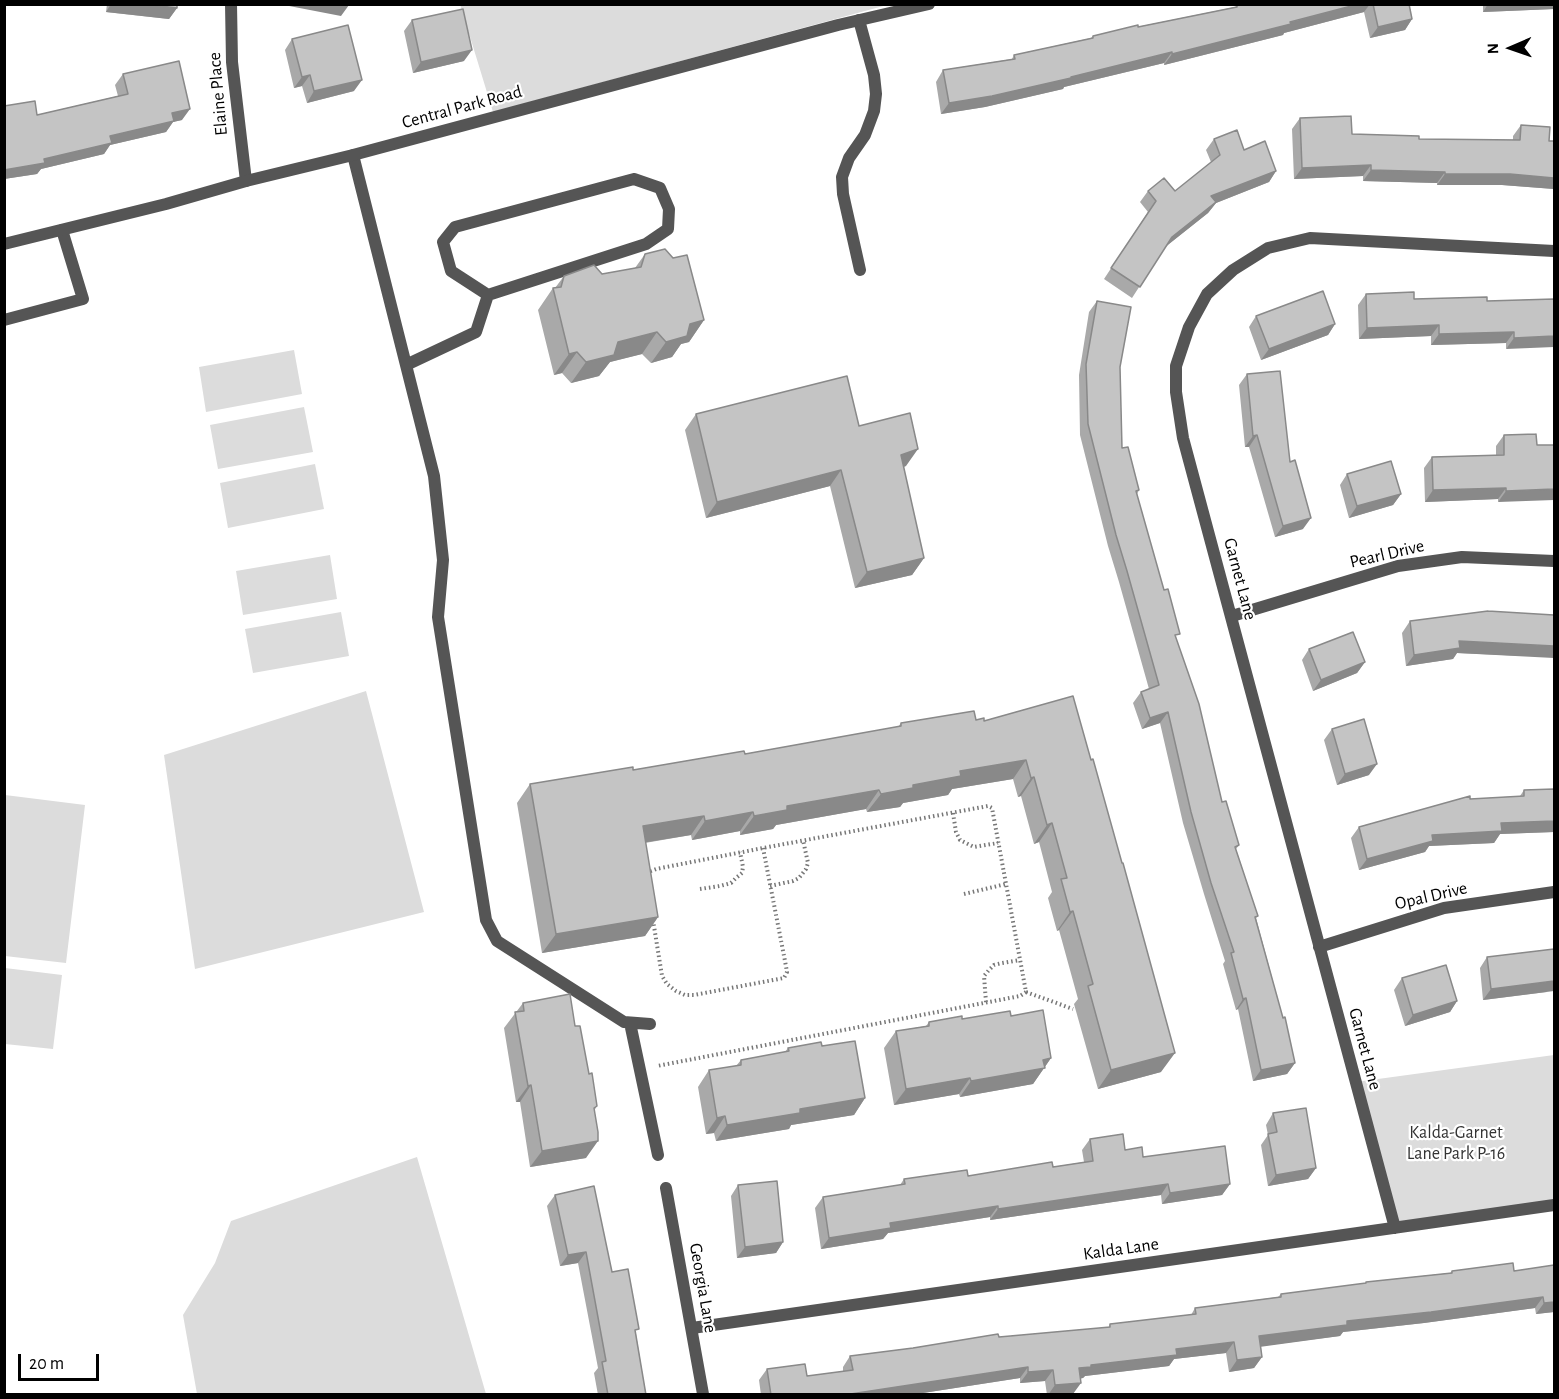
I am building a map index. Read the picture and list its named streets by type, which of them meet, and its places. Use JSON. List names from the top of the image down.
{
  "streets": {
    "street": [
      "Elaine Place",
      "Central Park Road",
      "Pearl Drive",
      "Garnet Lane",
      "Opal Drive",
      "Kalda Lane",
      "Georgia Lane"
    ]
  },
  "crossings": [
    ["Elaine Place", "Central Park Road"],
    ["Pearl Drive", "Garnet Lane"],
    ["Garnet Lane", "Opal Drive"],
    ["Garnet Lane", "Kalda Lane"],
    ["Kalda Lane", "Georgia Lane"]
  ],
  "parks": ["Kalda-Garnet Lane Park P-16"],
  "scale_bar": "20 m",
  "north": "left"
}
